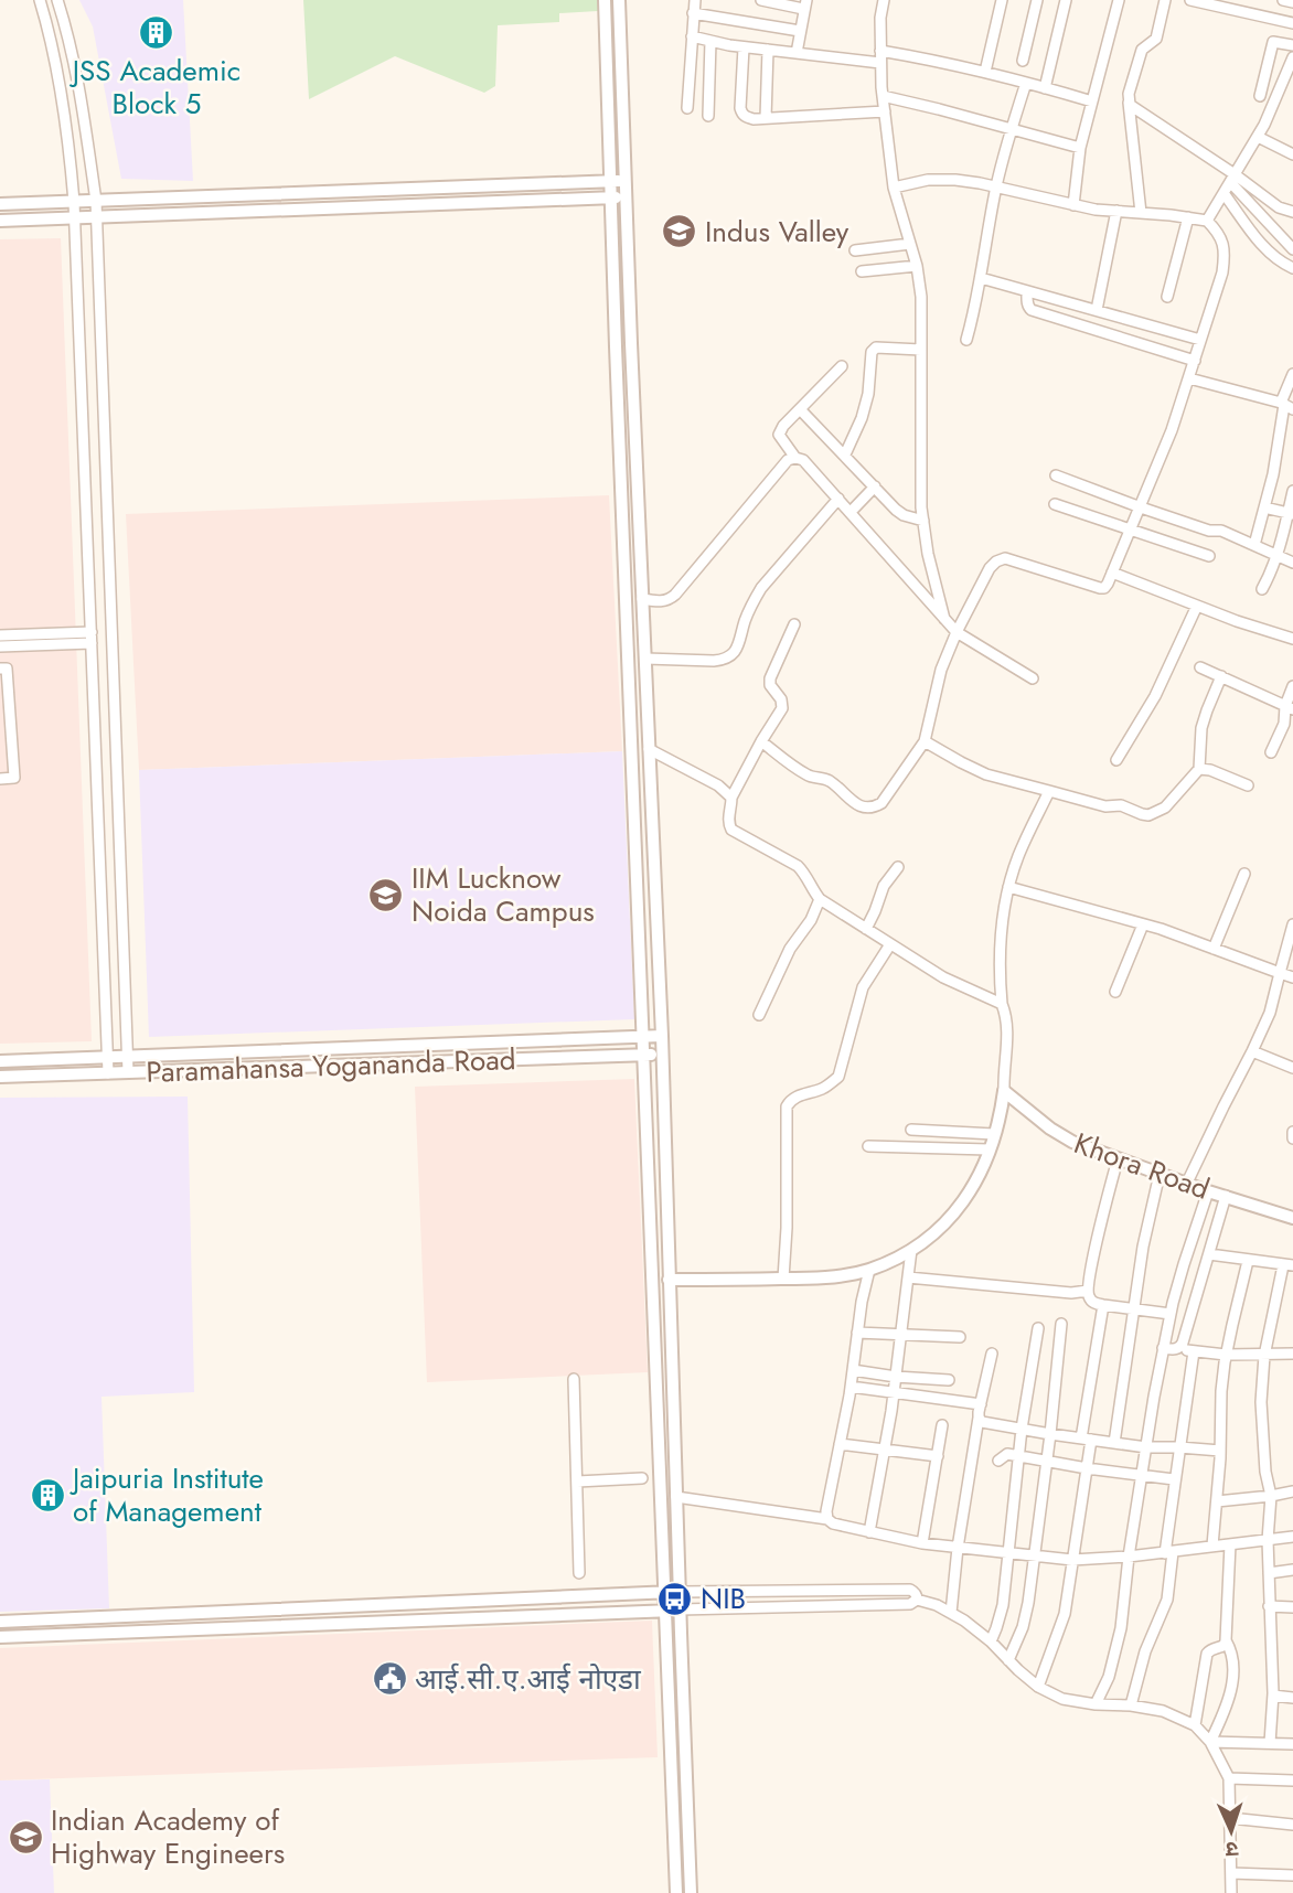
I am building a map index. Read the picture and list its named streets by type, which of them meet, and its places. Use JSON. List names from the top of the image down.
{
  "streets": {
    "street": ["Paramahansa Yogananda Road", "Khora Road"]
  },
  "places": {
    "building": ["JSS Academic Block 5", "Jaipuria Institute of Management"],
    "school or university": ["Indus Valley", "IIM Lucknow Noida Campus", "Indian Academy of Highway Engineers"],
    "bus stop": ["NIB"],
    "public building": ["आई.सी.ए.आई नोएडा"]
  },
  "north": "bottom"
}
